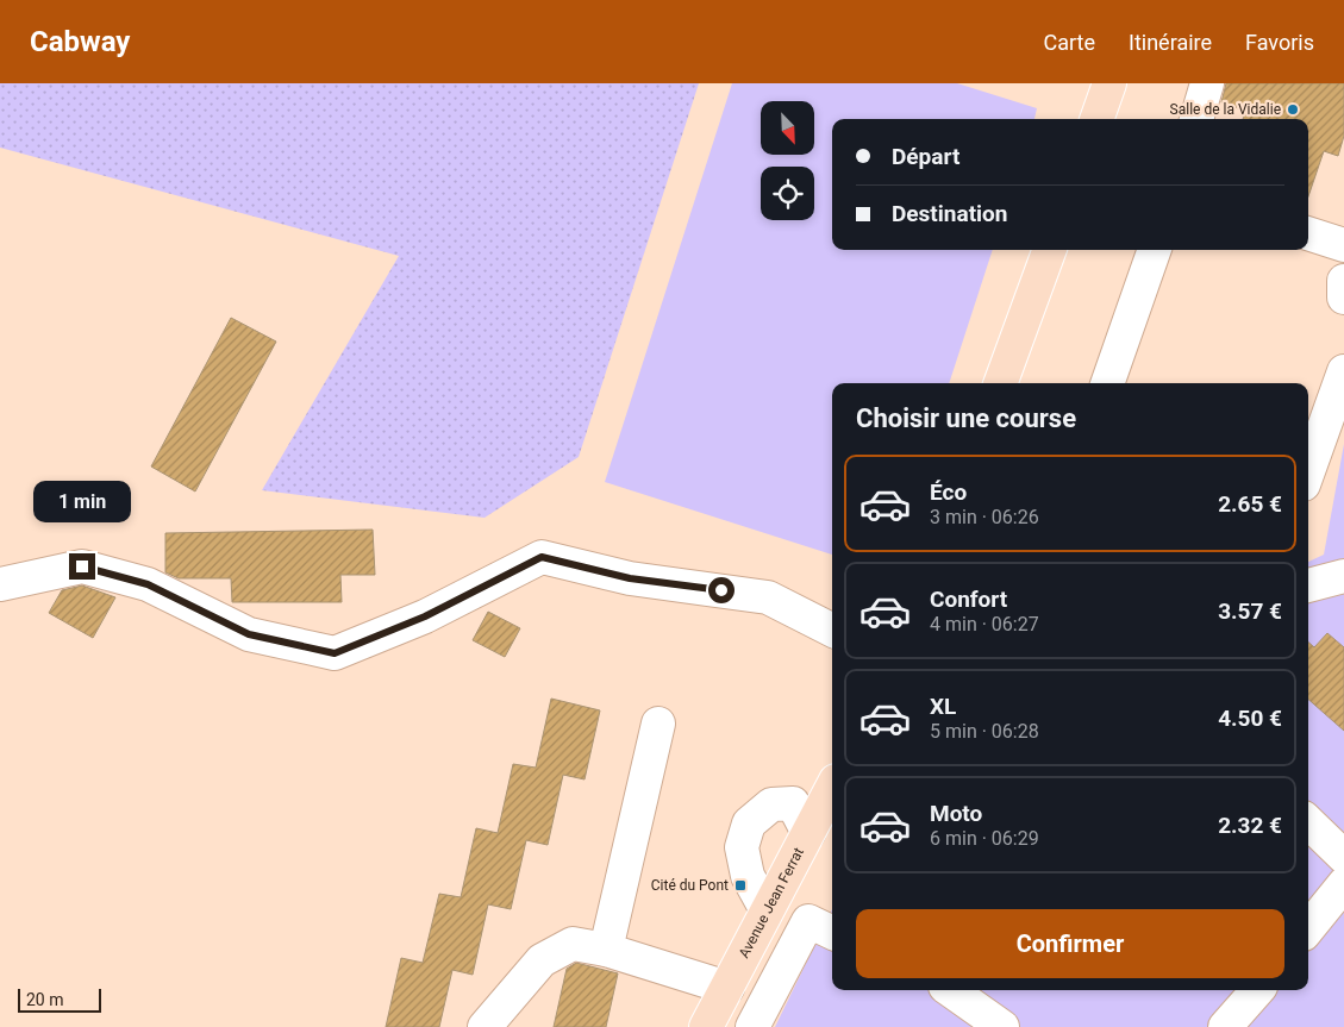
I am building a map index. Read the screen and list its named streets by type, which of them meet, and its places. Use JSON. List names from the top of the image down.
{
  "streets": {
    "main road": ["Avenue Jean Ferrat"]
  },
  "places": {
    "other": ["Salle de la Vidalie"],
    "transit": ["Cité du Pont"]
  },
  "scale_bar": "20 m",
  "north": "bottom right",
  "page": {
    "header": "Cabway",
    "nav": ["Carte", "Itinéraire", "Favoris"],
    "banner": ["Départ", "Destination"],
    "heading": "Choisir une course",
    "list": [
      {
        "name": "Éco",
        "note": "3 min · 06:26",
        "value": "2.65 €"
      },
      {
        "name": "Confort",
        "note": "4 min · 06:27",
        "value": "3.57 €"
      },
      {
        "name": "XL",
        "note": "5 min · 06:28",
        "value": "4.50 €"
      },
      {
        "name": "Moto",
        "note": "6 min · 06:29",
        "value": "2.32 €"
      }
    ],
    "bubble": "1 min",
    "buttons": "Confirmer",
    "scale": "20 m"
  }
}
